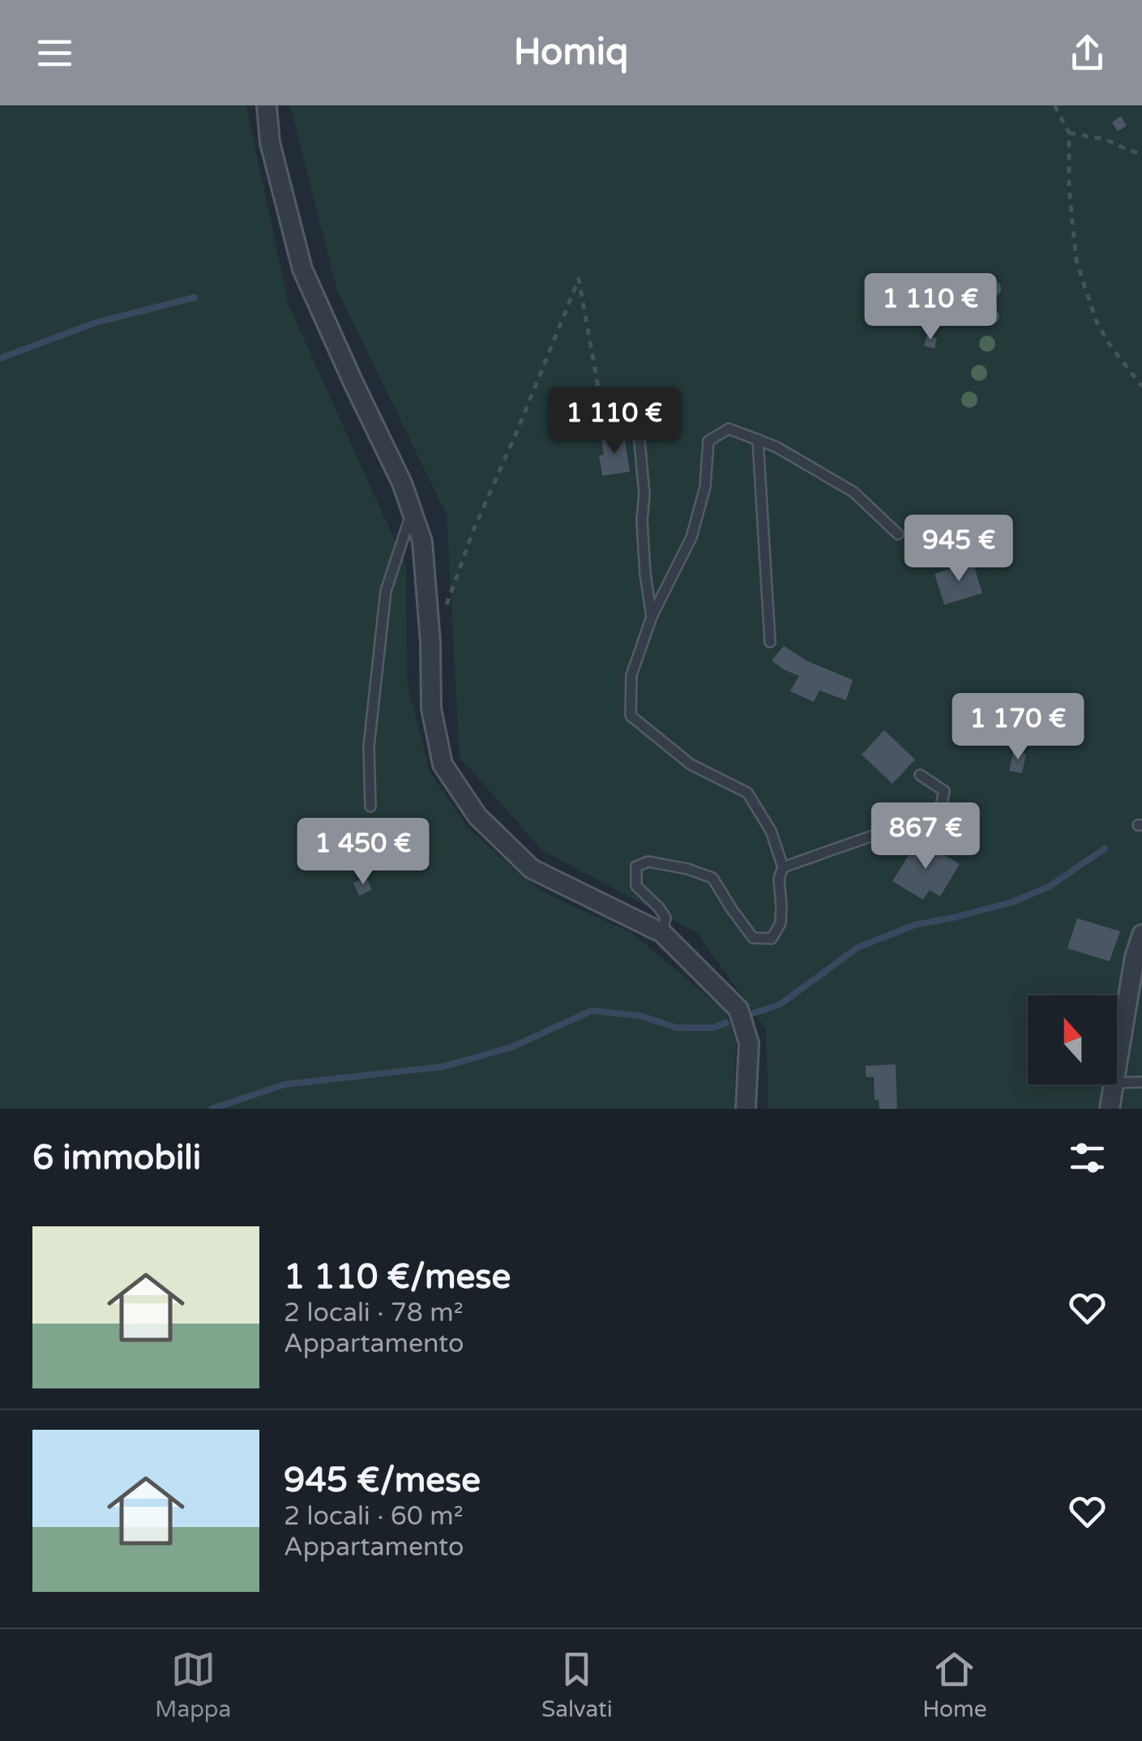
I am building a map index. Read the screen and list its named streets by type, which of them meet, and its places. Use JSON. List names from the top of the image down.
{
  "north": "top",
  "page": {
    "header": "Homiq",
    "price": [
      "1 110 €",
      "1 110 €",
      "945 €",
      "1 170 €",
      "867 €",
      "1 450 €"
    ],
    "heading": "6 immobili",
    "list": [
      {
        "name": "1 110 €/mese",
        "note": "2 locali · 78 m² · Appartamento"
      },
      {
        "name": "945 €/mese",
        "note": "2 locali · 60 m² · Appartamento"
      }
    ],
    "tabs": ["Mappa", "Salvati", "Home"]
  }
}
